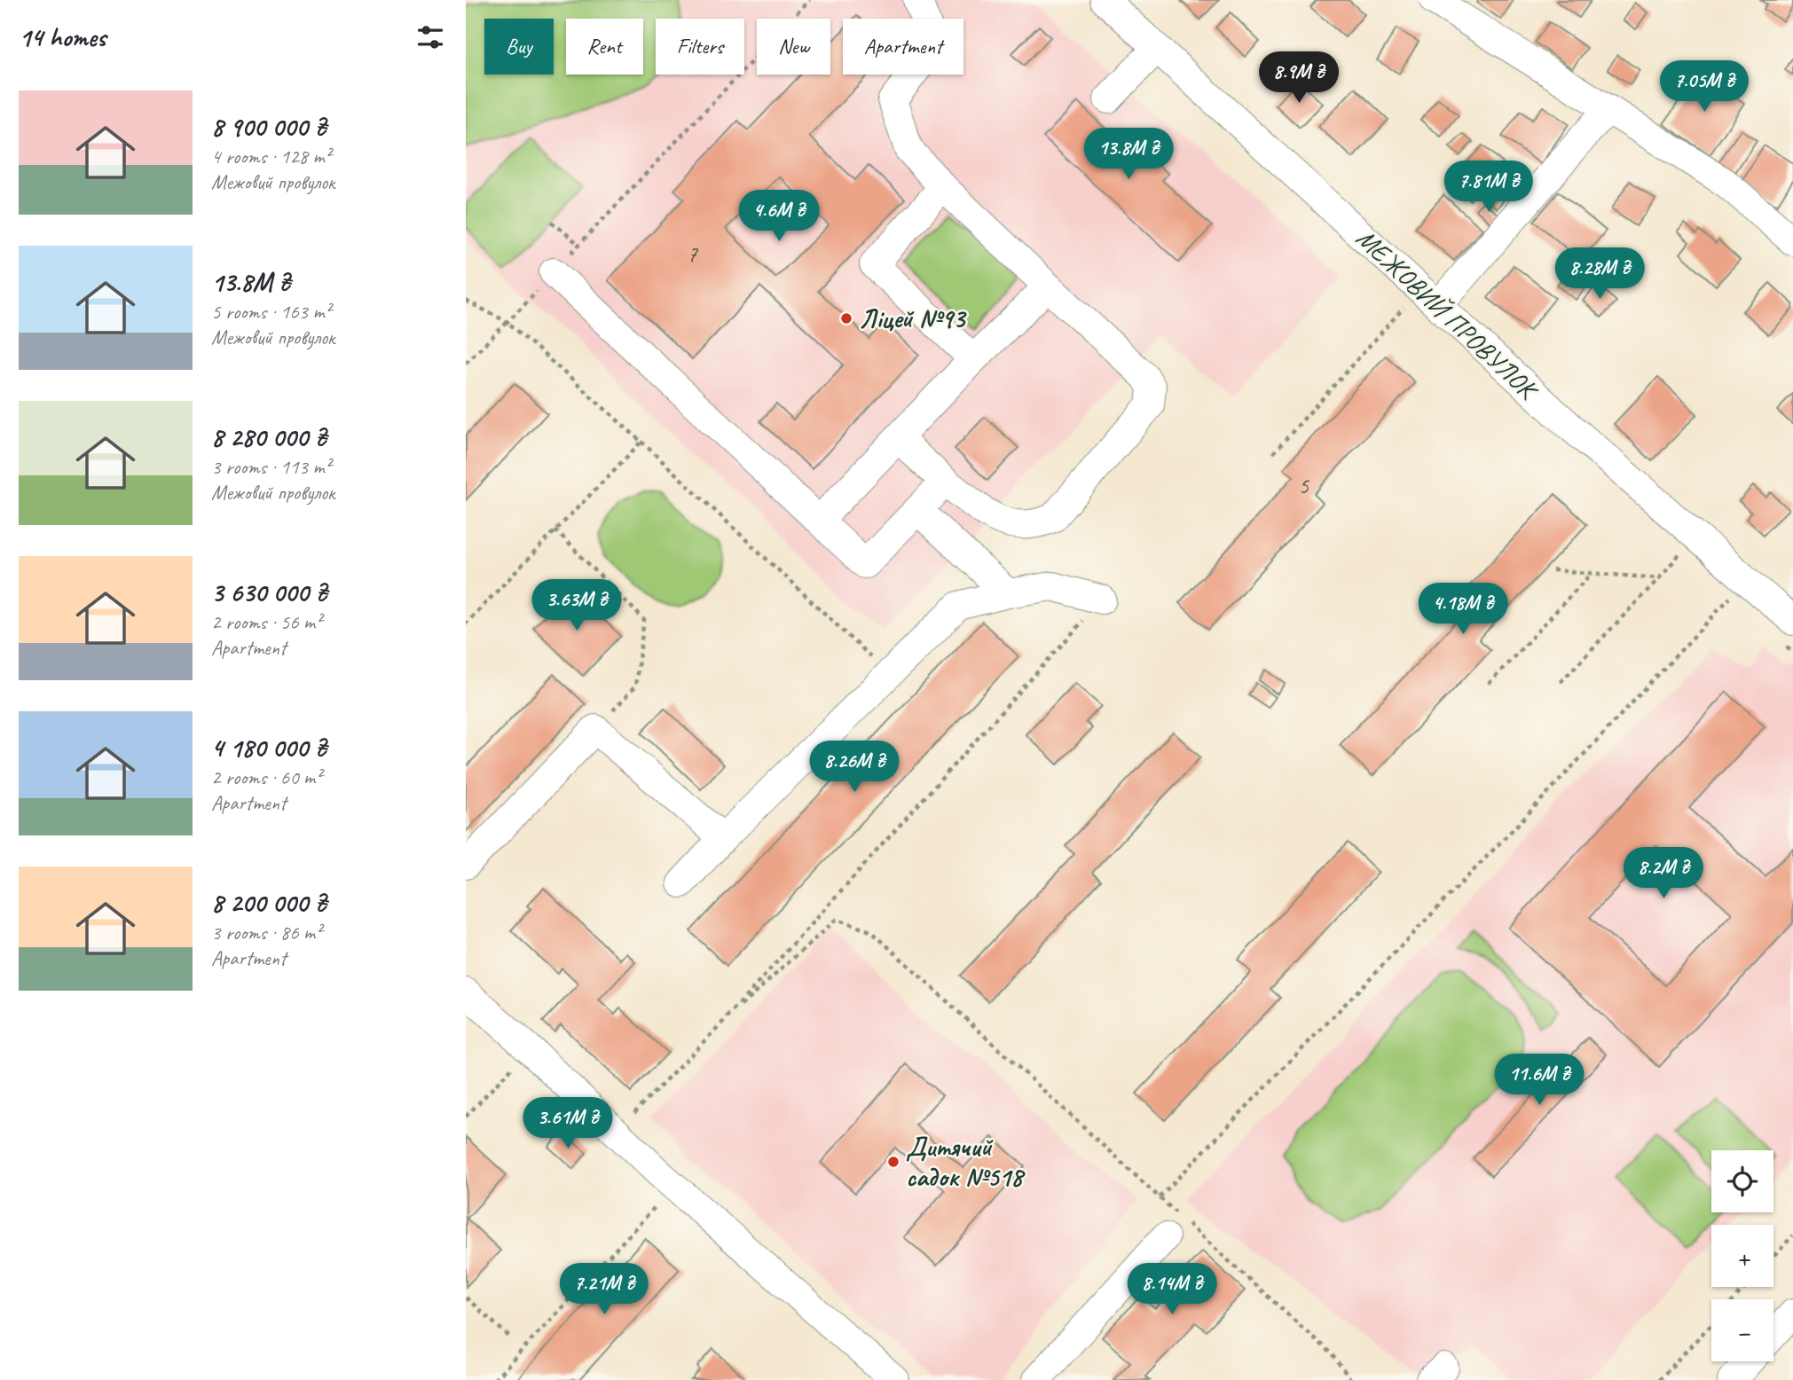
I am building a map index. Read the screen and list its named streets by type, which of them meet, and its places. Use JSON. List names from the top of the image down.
{
  "streets": {
    "street": ["МЕЖОВИЙ ПРОВУЛОК"]
  },
  "places": ["Ліцей №93", "Дитячий садок №518"],
  "house_numbers": ["7", "5"],
  "page": {
    "heading": "14 homes",
    "chip": [
      "Buy",
      "Rent",
      "Filters",
      "New",
      "Apartment"
    ],
    "price": [
      "8.9M ₴",
      "7.05M ₴",
      "13.8M ₴",
      "7.81M ₴",
      "4.6M ₴",
      "8.28M ₴",
      "3.63M ₴",
      "4.18M ₴",
      "8.26M ₴",
      "8.2M ₴",
      "11.6M ₴",
      "3.61M ₴",
      "7.21M ₴",
      "8.14M ₴"
    ],
    "list": [
      {
        "name": "8 900 000 ₴",
        "note": "4 rooms · 128 m² · Межовий провулок"
      },
      {
        "name": "13.8M ₴",
        "note": "5 rooms · 163 m² · Межовий провулок"
      },
      {
        "name": "8 280 000 ₴",
        "note": "3 rooms · 113 m² · Межовий провулок"
      },
      {
        "name": "3 630 000 ₴",
        "note": "2 rooms · 56 m² · Apartment"
      },
      {
        "name": "4 180 000 ₴",
        "note": "2 rooms · 60 m² · Apartment"
      },
      {
        "name": "8 200 000 ₴",
        "note": "3 rooms · 86 m² · Apartment"
      }
    ],
    "map_buttons": ["+", "−"]
  }
}
